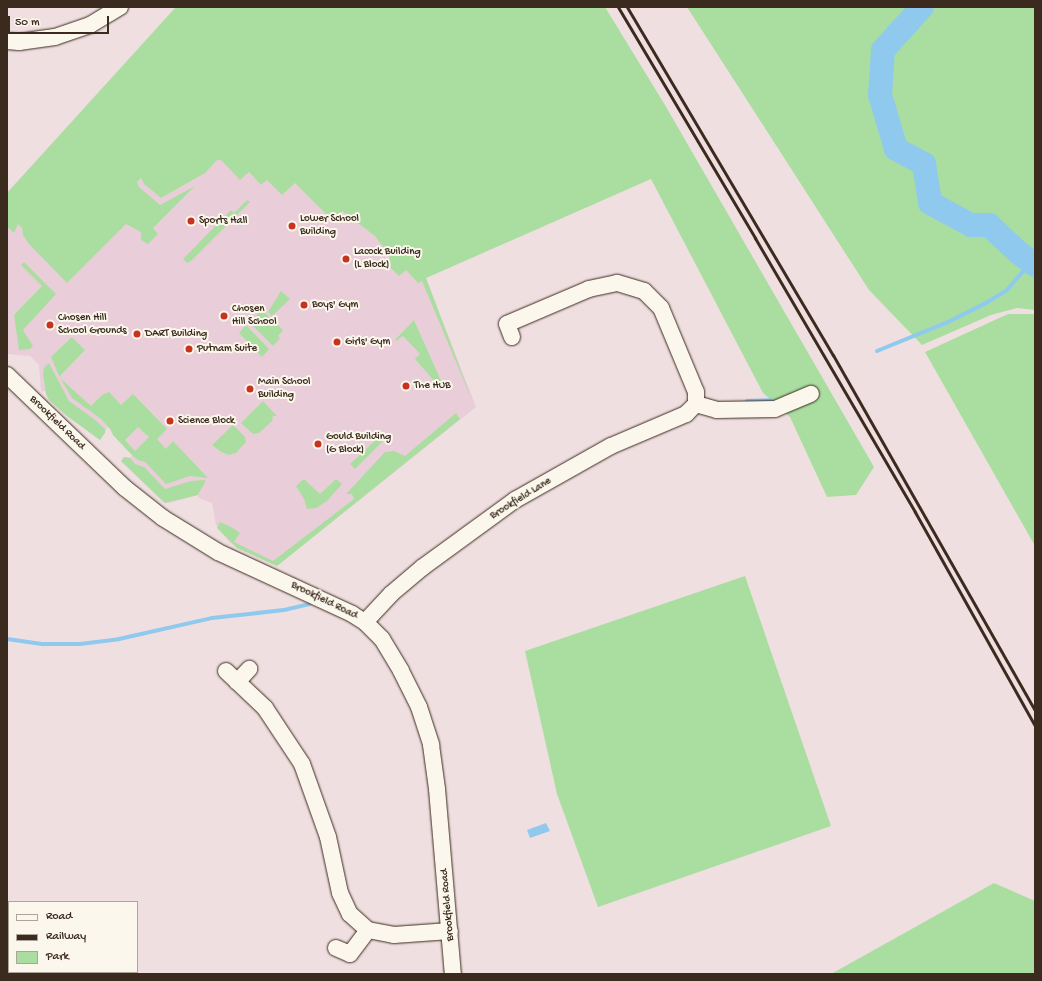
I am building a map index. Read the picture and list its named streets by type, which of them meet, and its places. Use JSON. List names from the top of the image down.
{
  "streets": {
    "street": ["Brookfield Road", "Brookfield Lane"]
  },
  "crossings": [
    ["Brookfield Road", "Brookfield Lane"]
  ],
  "places": [
    "Sports Hall",
    "Lower School Building",
    "Lacock Building (L Block)",
    "Boys' Gym",
    "Chosen Hill School",
    "Chosen Hill School Grounds",
    "DART Building",
    "Girls' Gym",
    "Putnam Suite",
    "The HUB",
    "Main School Building",
    "Science Block",
    "Gould Building (G Block)"
  ],
  "legend": ["Road", "Railway", "Park"],
  "scale_bar": "50 m"
}
